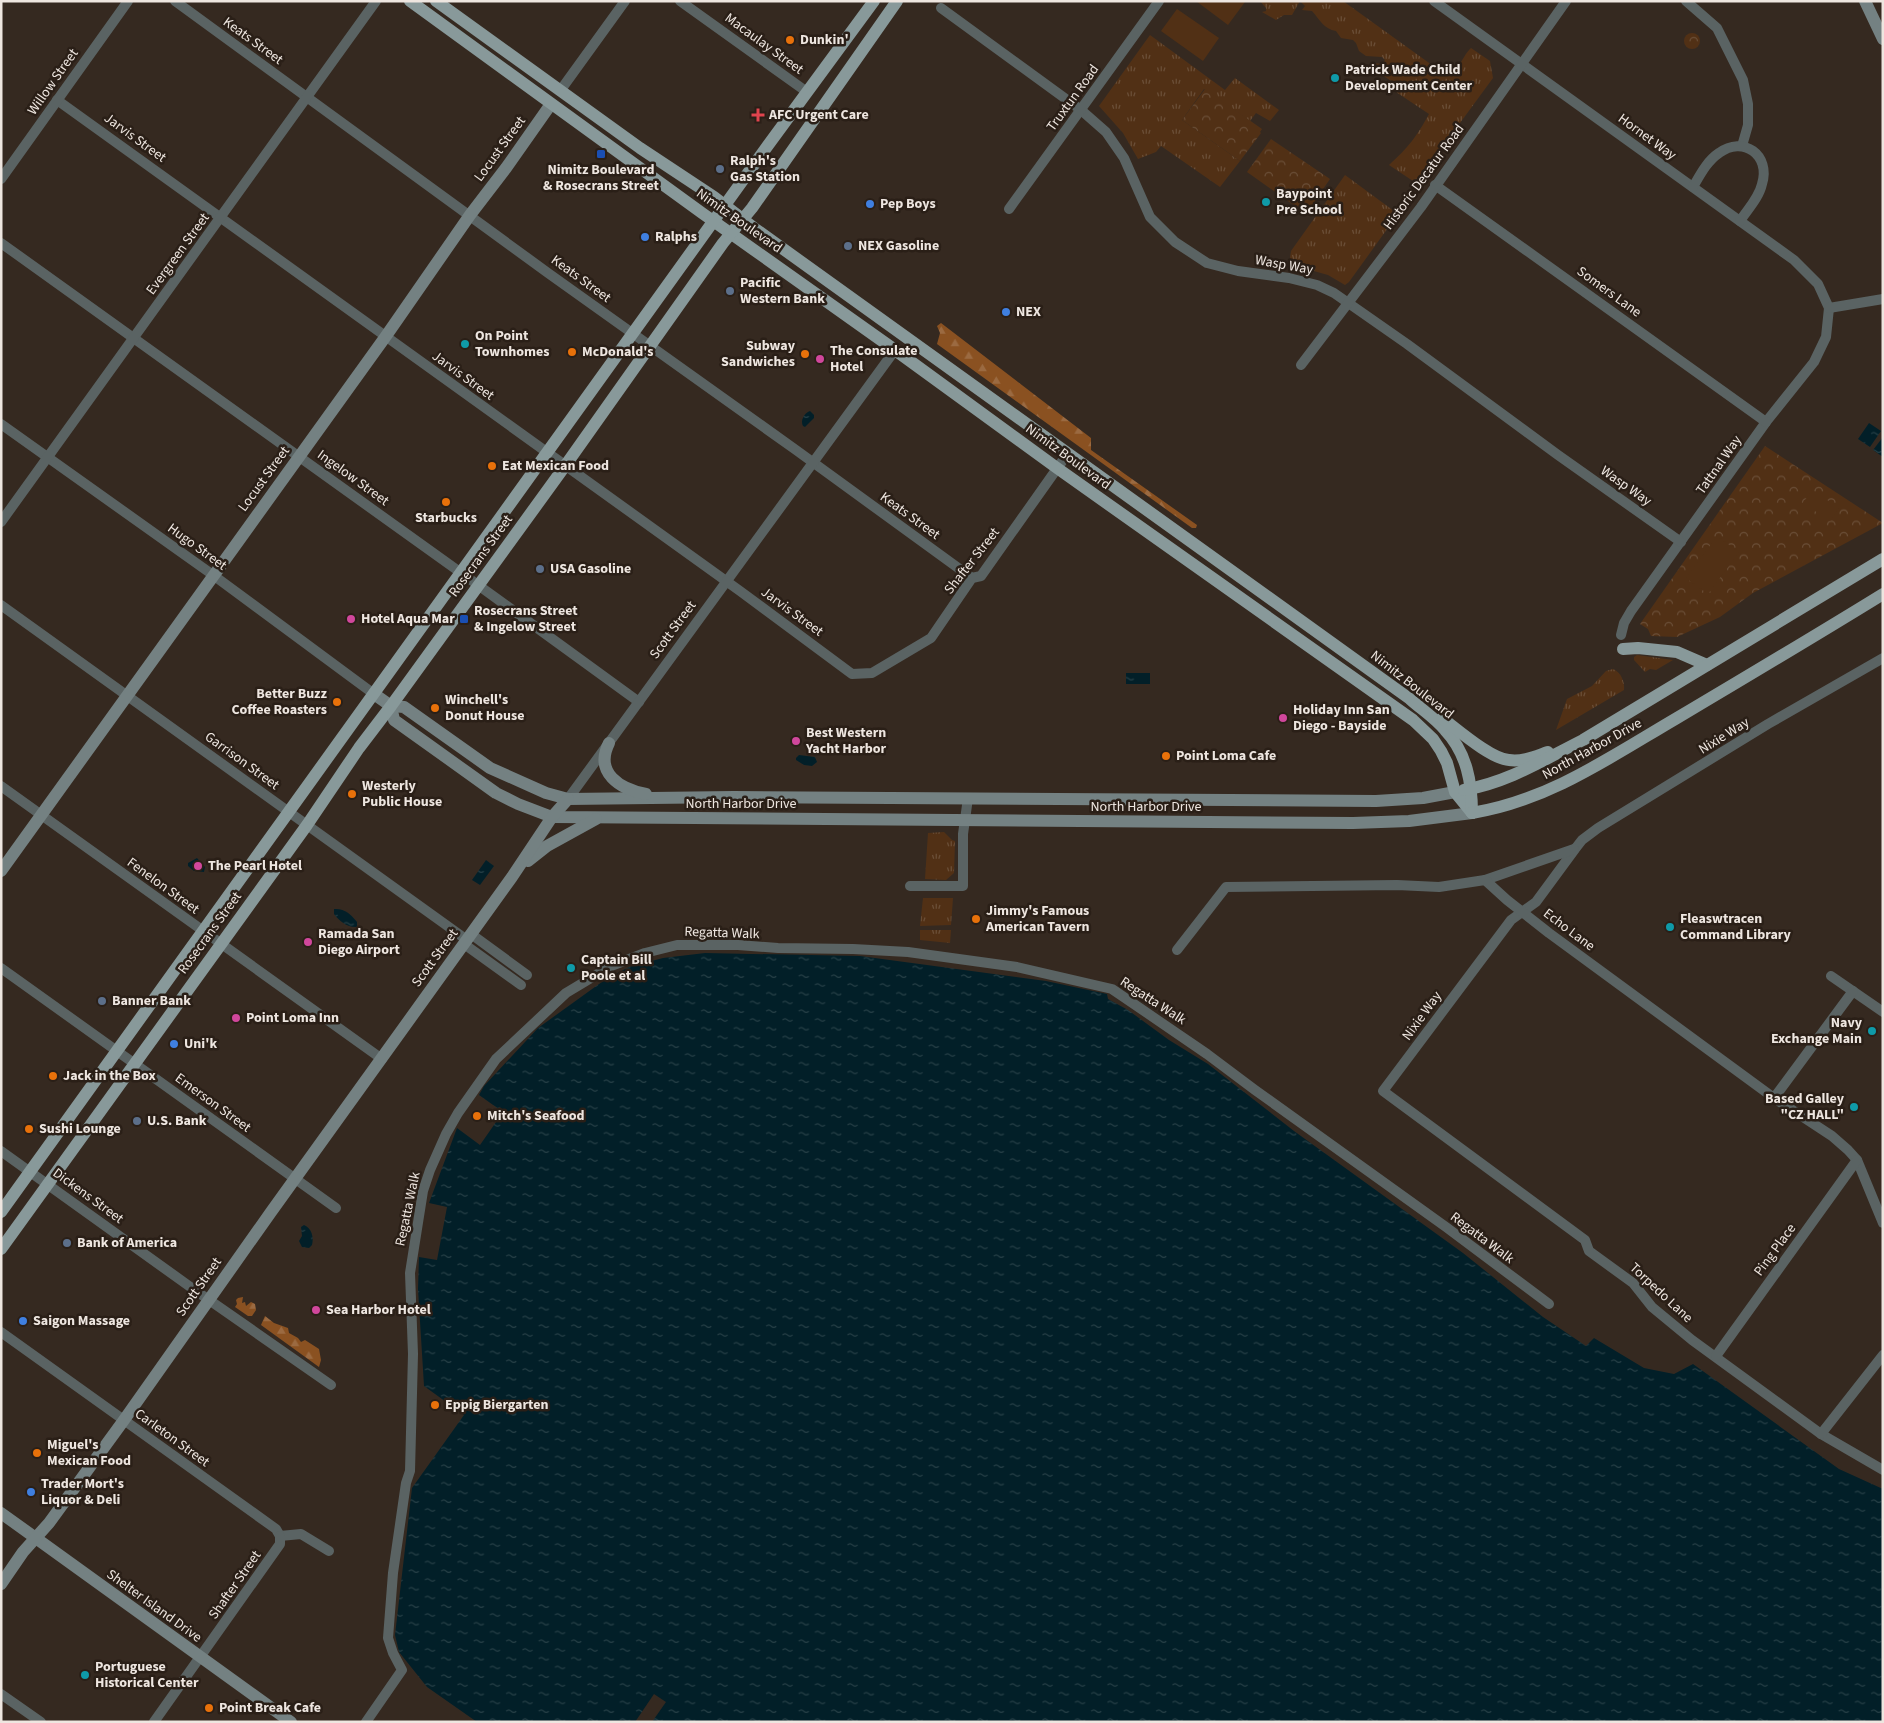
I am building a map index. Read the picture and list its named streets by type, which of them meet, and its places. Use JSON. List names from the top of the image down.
{
  "streets": {
    "main road": [
      "Locust Street",
      "Nimitz Boulevard",
      "Rosecrans Street",
      "Scott Street",
      "North Harbor Drive",
      "Shelter Island Drive"
    ],
    "street": [
      "Keats Street",
      "Macaulay Street",
      "Willow Street",
      "Truxtun Road",
      "Hornet Way",
      "Jarvis Street",
      "Historic Decatur Road",
      "Evergreen Street",
      "Wasp Way",
      "Somers Lane",
      "Tattnal Way",
      "Ingelow Street",
      "Hugo Street",
      "Shafter Street",
      "Nixie Way",
      "Garrison Street",
      "Fenelon Street",
      "Echo Lane",
      "Regatta Walk",
      "Emerson Street",
      "Dickens Street",
      "Ping Place",
      "Torpedo Lane",
      "Carleton Street"
    ]
  },
  "crossings": [
    ["Keats Street", "Locust Street"],
    ["Keats Street", "Evergreen Street"],
    ["Keats Street", "Rosecrans Street"],
    ["Keats Street", "Shafter Street"],
    ["Keats Street", "Scott Street"],
    ["Macaulay Street", "Rosecrans Street"],
    ["Willow Street", "Jarvis Street"],
    ["Truxtun Road", "Wasp Way"],
    ["Hornet Way", "Historic Decatur Road"],
    ["Hornet Way", "Tattnal Way"],
    ["Jarvis Street", "Locust Street"],
    ["Jarvis Street", "Evergreen Street"],
    ["Jarvis Street", "Rosecrans Street"],
    ["Jarvis Street", "Shafter Street"],
    ["Jarvis Street", "Scott Street"],
    ["Locust Street", "Nimitz Boulevard"],
    ["Locust Street", "Ingelow Street"],
    ["Locust Street", "Hugo Street"],
    ["Locust Street", "Garrison Street"],
    ["Locust Street", "Fenelon Street"],
    ["Historic Decatur Road", "Wasp Way"],
    ["Historic Decatur Road", "Somers Lane"],
    ["Nimitz Boulevard", "Rosecrans Street"],
    ["Nimitz Boulevard", "Shafter Street"],
    ["Nimitz Boulevard", "Scott Street"],
    ["Nimitz Boulevard", "North Harbor Drive"],
    ["Evergreen Street", "Ingelow Street"],
    ["Evergreen Street", "Hugo Street"],
    ["Wasp Way", "Tattnal Way"],
    ["Somers Lane", "Tattnal Way"],
    ["Ingelow Street", "Rosecrans Street"],
    ["Ingelow Street", "Scott Street"],
    ["Hugo Street", "Rosecrans Street"],
    ["Hugo Street", "North Harbor Drive"],
    ["Rosecrans Street", "North Harbor Drive"],
    ["Rosecrans Street", "Garrison Street"],
    ["Rosecrans Street", "Fenelon Street"],
    ["Rosecrans Street", "Emerson Street"],
    ["Rosecrans Street", "Dickens Street"],
    ["Shafter Street", "Carleton Street"],
    ["Shafter Street", "Shelter Island Drive"],
    ["Scott Street", "North Harbor Drive"],
    ["Scott Street", "Garrison Street"],
    ["Scott Street", "Fenelon Street"],
    ["Scott Street", "Emerson Street"],
    ["Scott Street", "Dickens Street"],
    ["Scott Street", "Carleton Street"],
    ["Scott Street", "Shelter Island Drive"],
    ["Nixie Way", "Echo Lane"],
    ["Nixie Way", "Torpedo Lane"],
    ["Echo Lane", "Ping Place"],
    ["Ping Place", "Torpedo Lane"]
  ],
  "places": {
    "other": [
      "Dunkin'",
      "Patrick Wade Child Development Center",
      "Ralph's Gas Station",
      "Baypoint Pre School",
      "Pep Boys",
      "Ralphs",
      "NEX Gasoline",
      "Pacific Western Bank",
      "NEX",
      "On Point Townhomes",
      "McDonald's",
      "Subway Sandwiches",
      "The Consulate Hotel",
      "Eat Mexican Food",
      "Starbucks",
      "USA Gasoline",
      "Hotel Aqua Mar",
      "Better Buzz Coffee Roasters",
      "Winchell's Donut House",
      "Holiday Inn San Diego - Bayside",
      "Best Western Yacht Harbor",
      "Point Loma Cafe",
      "Westerly Public House",
      "The Pearl Hotel",
      "Jimmy's Famous American Tavern",
      "Fleaswtracen Command Library",
      "Ramada San Diego Airport",
      "Captain Bill Poole et al",
      "Banner Bank",
      "Point Loma Inn",
      "Navy Exchange Main",
      "Uni'k",
      "Jack in the Box",
      "Based Galley \"CZ HALL\"",
      "Mitch's Seafood",
      "U.S. Bank",
      "Sushi Lounge",
      "Bank of America",
      "Sea Harbor Hotel",
      "Saigon Massage",
      "Eppig Biergarten",
      "Miguel's Mexican Food",
      "Trader Mort's Liquor & Deli",
      "Portuguese Historical Center",
      "Point Break Cafe"
    ],
    "health": ["AFC Urgent Care"],
    "transit": ["Nimitz Boulevard & Rosecrans Street", "Rosecrans Street & Ingelow Street"]
  }
}
